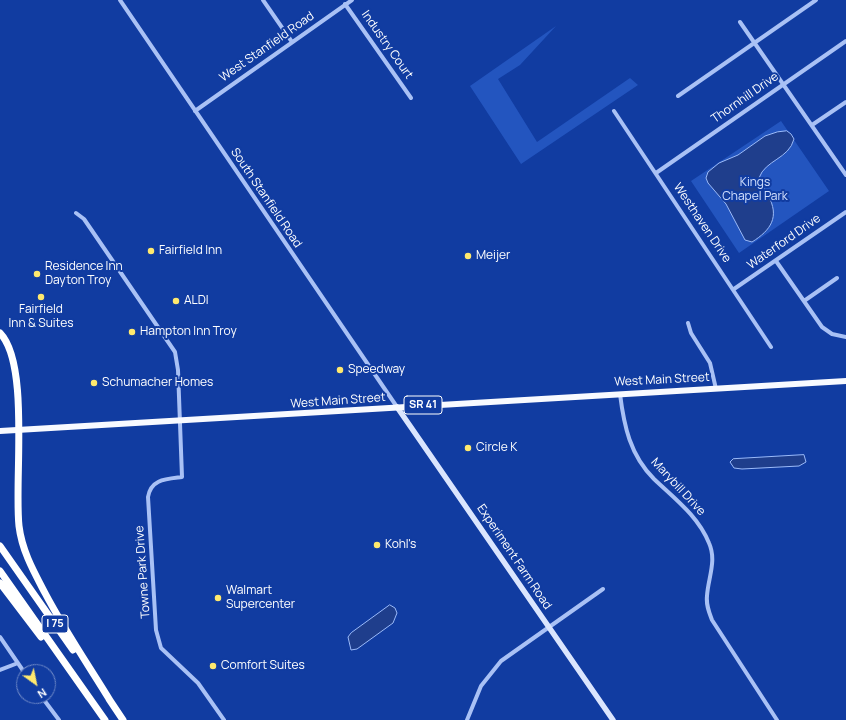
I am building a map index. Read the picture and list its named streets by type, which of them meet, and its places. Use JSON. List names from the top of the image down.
{
  "streets": {
    "highway": ["I 75"],
    "main road": ["West Main Street", "SR 41"],
    "street": [
      "Industry Court",
      "West Stanfield Road",
      "Thornhill Drive",
      "South Stanfield Road",
      "Westhaven Drive",
      "Waterford Drive",
      "Marybill Drive",
      "Experiment Farm Road",
      "Towne Park Drive"
    ]
  },
  "crossings": [
    ["Industry Court", "West Stanfield Road"],
    ["West Stanfield Road", "South Stanfield Road"],
    ["Thornhill Drive", "Westhaven Drive"],
    ["South Stanfield Road", "West Main Street"],
    ["South Stanfield Road", "Experiment Farm Road"],
    ["Westhaven Drive", "Waterford Drive"],
    ["West Main Street", "Marybill Drive"],
    ["West Main Street", "Experiment Farm Road"],
    ["West Main Street", "Towne Park Drive"]
  ],
  "parks": ["Kings Chapel Park"],
  "places": [
    "Fairfield Inn",
    "Meijer",
    "Residence Inn Dayton Troy",
    "Fairfield Inn & Suites",
    "ALDI",
    "Hampton Inn Troy",
    "Speedway",
    "Schumacher Homes",
    "Circle K",
    "Kohl's",
    "Walmart Supercenter",
    "Comfort Suites"
  ],
  "north": "bottom right"
}
